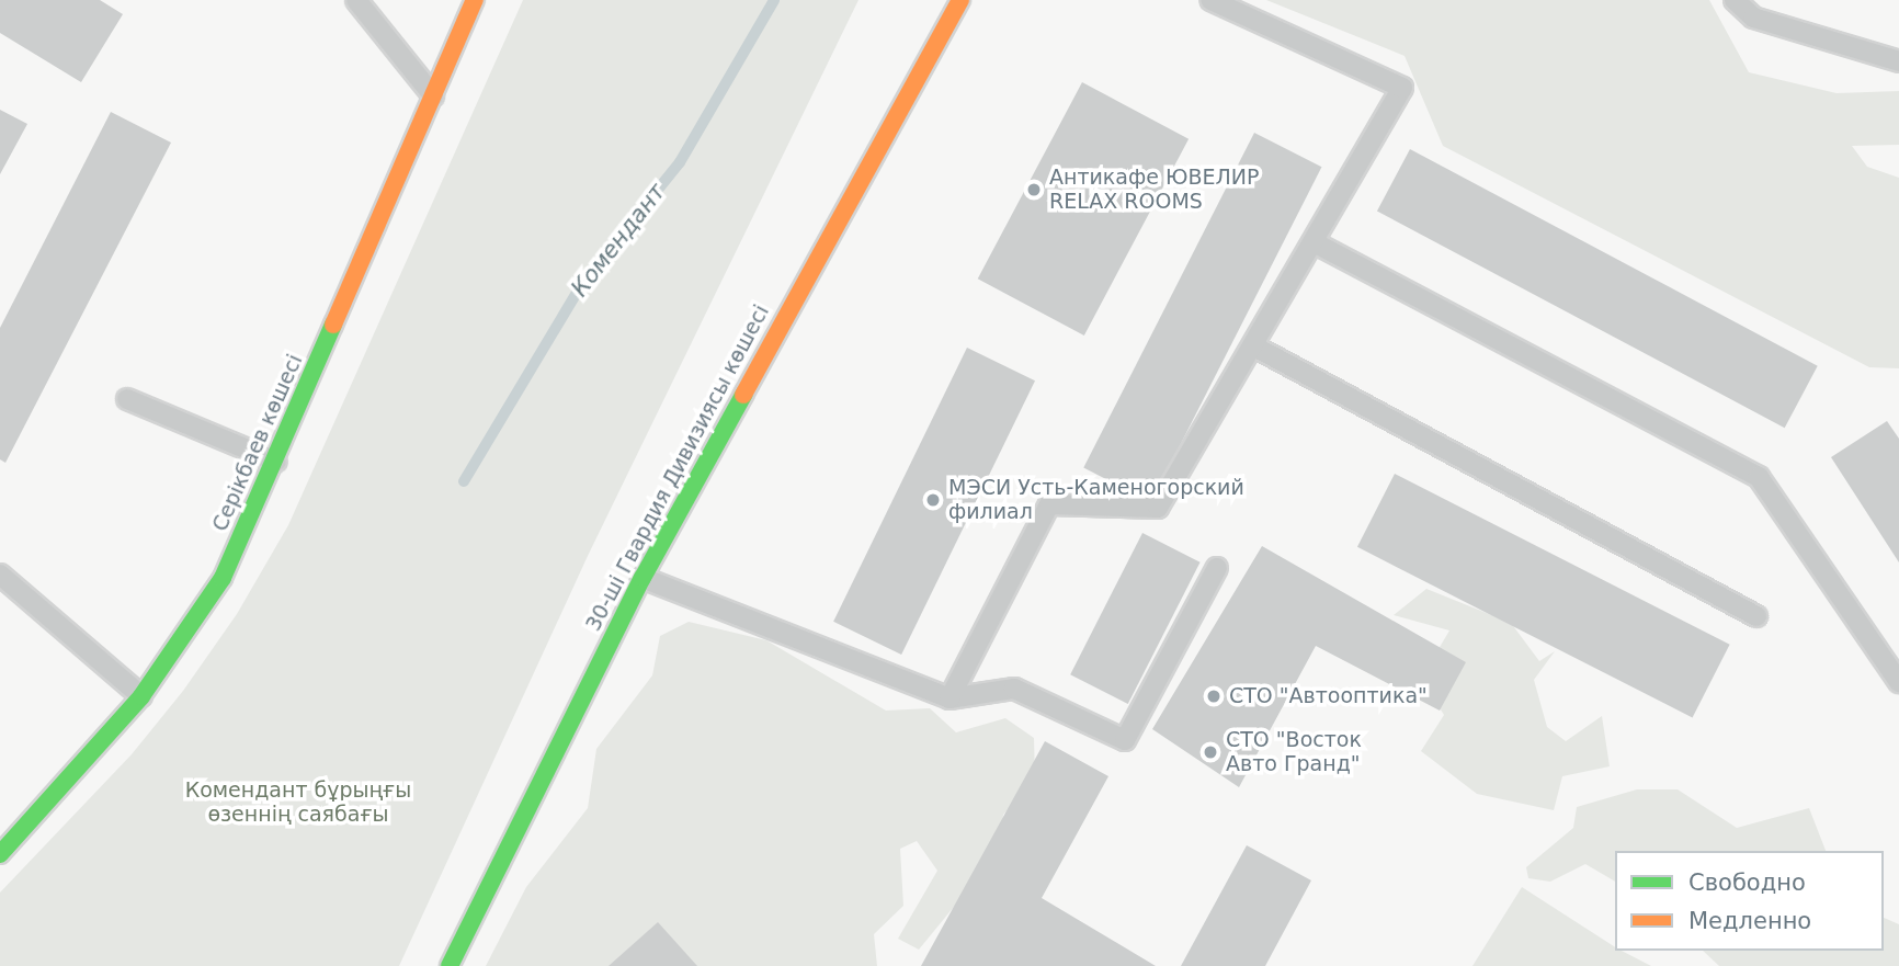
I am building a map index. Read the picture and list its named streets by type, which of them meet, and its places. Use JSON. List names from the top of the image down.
{
  "streets": {
    "street": ["Серікбаев көшесі", "30-ші Гвардия Дивизиясы көшесі"]
  },
  "water": ["Комендант"],
  "parks": ["Комендант бұрыңғы өзеннің саябағы"],
  "places": [
    "Антикафе ЮВЕЛИР RELAX ROOMS",
    "МЭСИ Усть-Каменогорский филиал",
    "СТО \"Автооптика\"",
    "СТО \"Восток Авто Гранд\""
  ],
  "legend": ["Свободно", "Медленно"]
}
